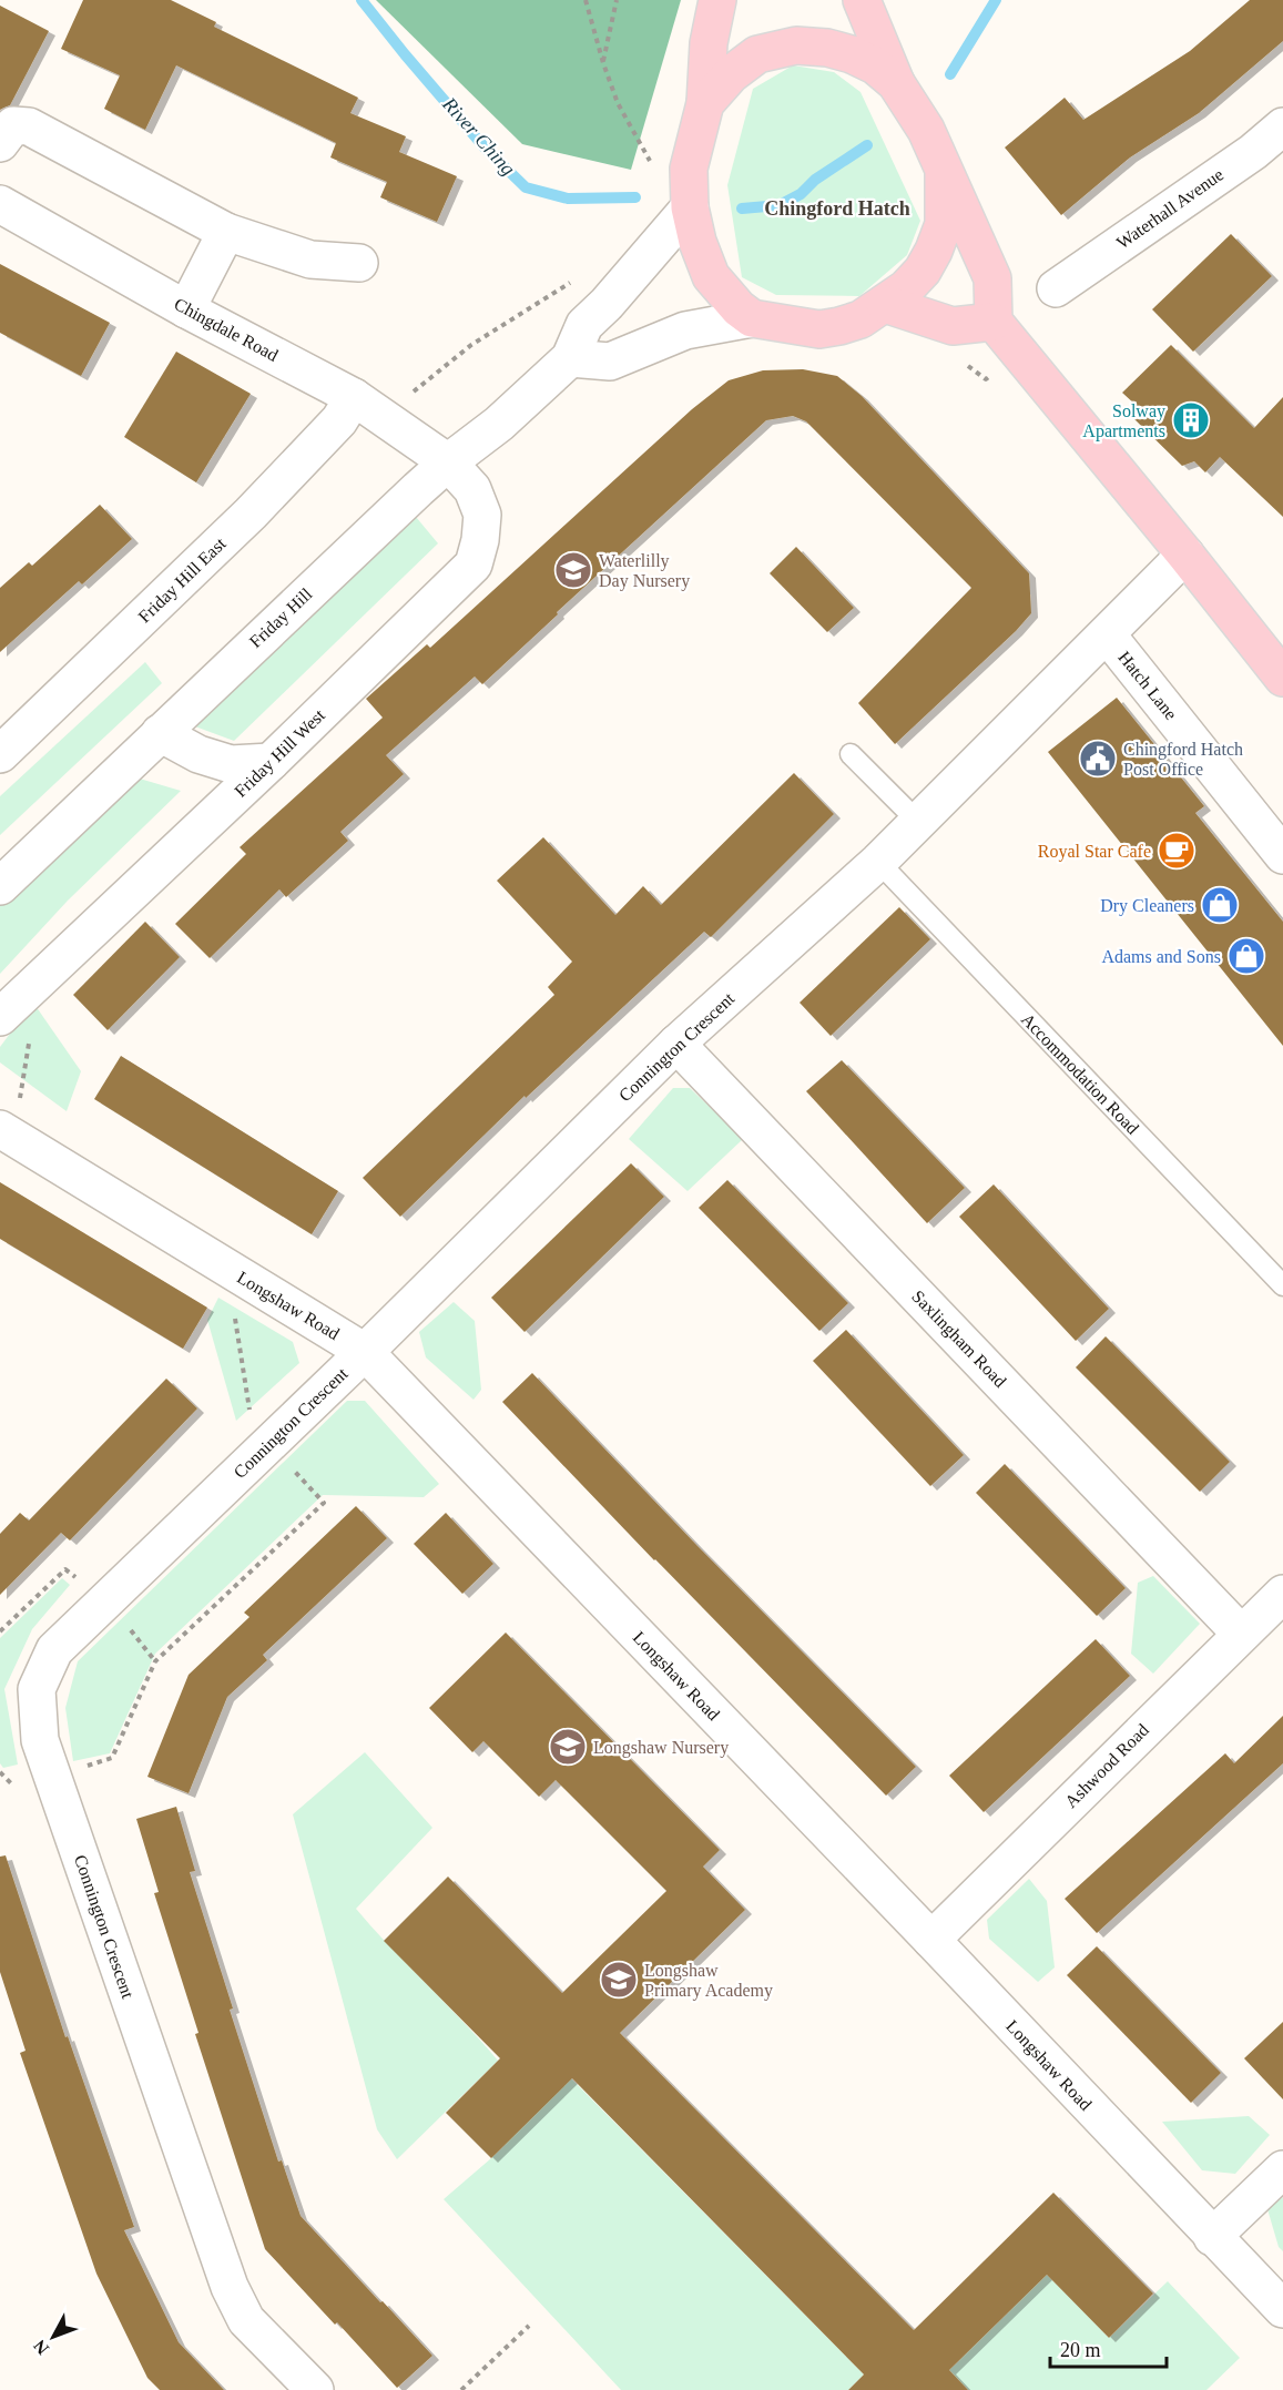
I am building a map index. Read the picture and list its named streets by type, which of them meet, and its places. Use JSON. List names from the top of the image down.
{
  "streets": {
    "street": [
      "Waterhall Avenue",
      "Chingdale Road",
      "Friday Hill East",
      "Friday Hill",
      "Hatch Lane",
      "Friday Hill West",
      "Connington Crescent",
      "Longshaw Road",
      "Saxlingham Road",
      "Ashwood Road"
    ],
    "lane": ["Accommodation Road"]
  },
  "crossings": [
    ["Chingdale Road", "Friday Hill East"],
    ["Chingdale Road", "Friday Hill"],
    ["Chingdale Road", "Friday Hill West"],
    ["Friday Hill", "Friday Hill West"],
    ["Hatch Lane", "Connington Crescent"],
    ["Connington Crescent", "Accommodation Road"],
    ["Connington Crescent", "Longshaw Road"],
    ["Connington Crescent", "Saxlingham Road"],
    ["Longshaw Road", "Ashwood Road"],
    ["Saxlingham Road", "Ashwood Road"]
  ],
  "districts": ["Chingford Hatch"],
  "water": ["River Ching"],
  "places": {
    "building": ["Solway Apartments"],
    "school or university": ["Waterlilly Day Nursery", "Longshaw Nursery", "Longshaw Primary Academy"],
    "public building": ["Chingford Hatch Post Office"],
    "cafe": ["Royal Star Cafe"],
    "shop": ["Dry Cleaners", "Adams and Sons"]
  },
  "scale_bar": "20 m",
  "north": "bottom left"
}
